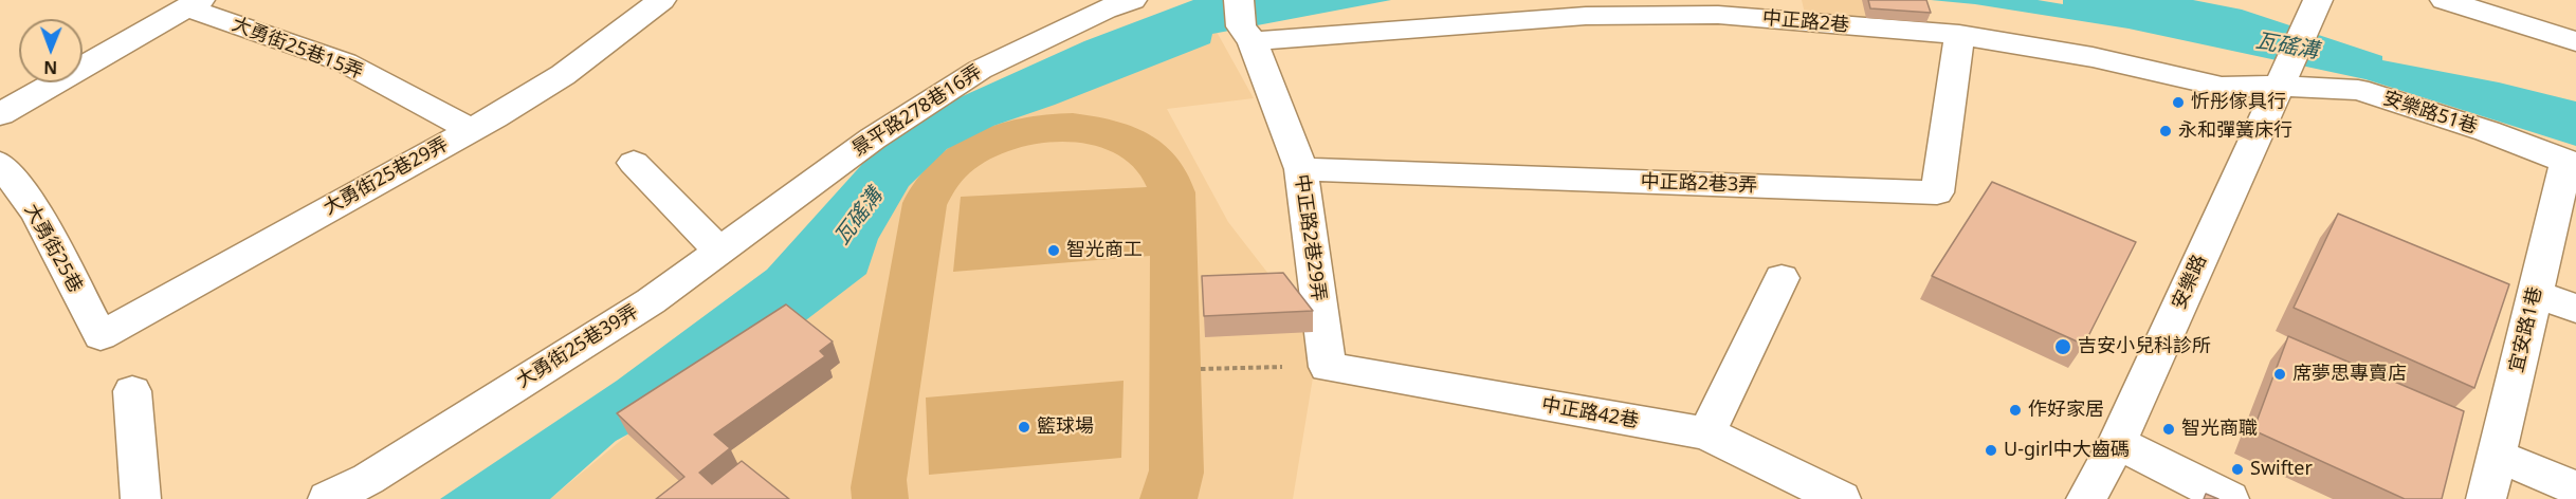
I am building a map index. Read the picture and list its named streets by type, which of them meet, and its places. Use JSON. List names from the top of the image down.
{
  "streets": {
    "street": [
      "中正路2巷",
      "大勇街25巷15弄",
      "景平路278巷16弄",
      "安樂路51巷",
      "大勇街25巷29弄",
      "中正路2巷3弄",
      "中正路2巷29弄",
      "大勇街25巷",
      "安樂路",
      "宜安路1巷",
      "大勇街25巷39弄",
      "中正路42巷"
    ]
  },
  "crossings": [
    ["中正路2巷", "安樂路51巷"],
    ["中正路2巷", "中正路2巷3弄"],
    ["中正路2巷", "中正路2巷29弄"],
    ["中正路2巷", "安樂路"],
    ["大勇街25巷15弄", "大勇街25巷29弄"],
    ["景平路278巷16弄", "大勇街25巷39弄"],
    ["安樂路51巷", "安樂路"],
    ["安樂路51巷", "宜安路1巷"],
    ["大勇街25巷29弄", "大勇街25巷"],
    ["中正路2巷3弄", "中正路2巷29弄"],
    ["中正路2巷29弄", "中正路42巷"]
  ],
  "water": ["瓦磘溝"],
  "places": [
    "忻彤傢具行",
    "永和彈簧床行",
    "智光商工",
    "吉安小兒科診所",
    "席夢思專賣店",
    "作好家居",
    "籃球場",
    "智光商職",
    "U-girl中大齒碼",
    "Swifter"
  ],
  "north": "bottom"
}
